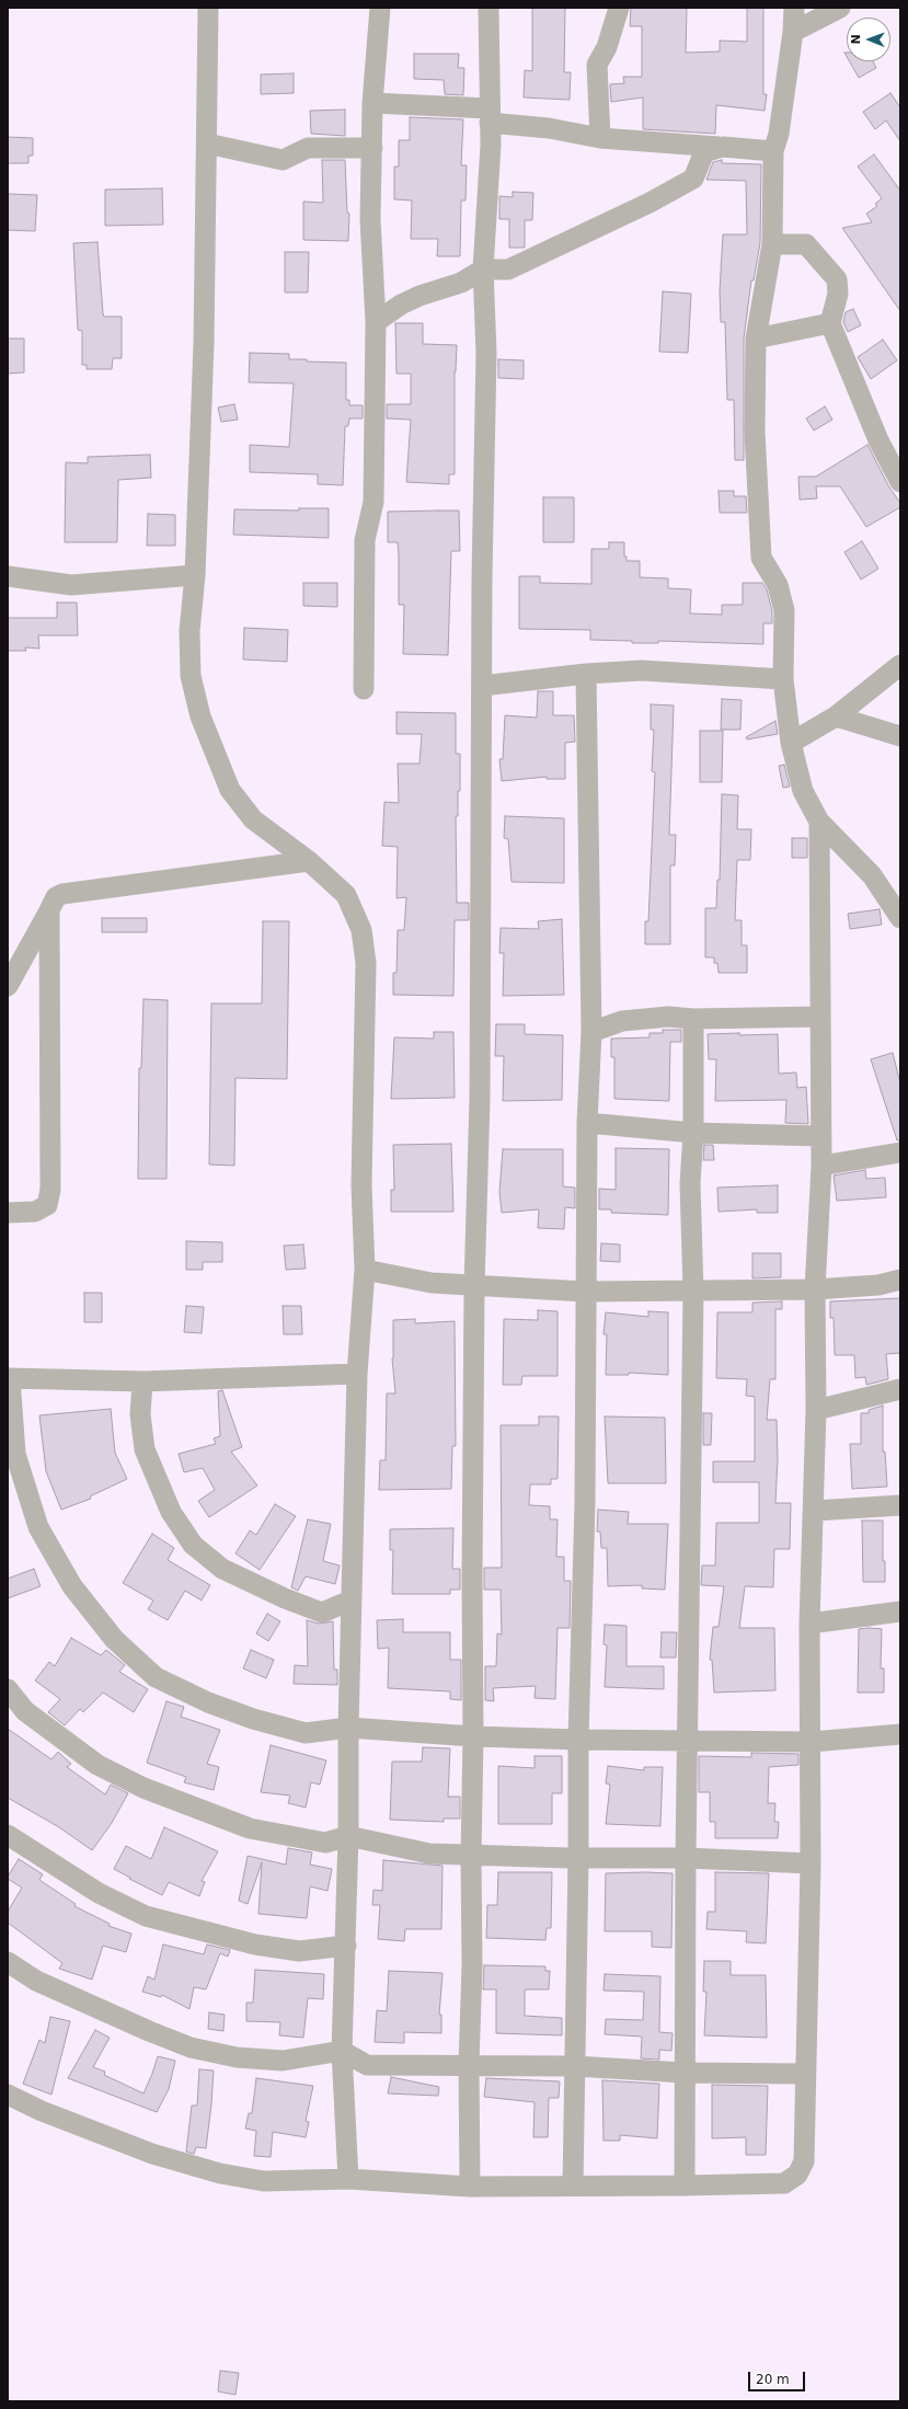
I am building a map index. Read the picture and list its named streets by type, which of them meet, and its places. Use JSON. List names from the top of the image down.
{
  "scale_bar": "20 m",
  "north": "left"
}
